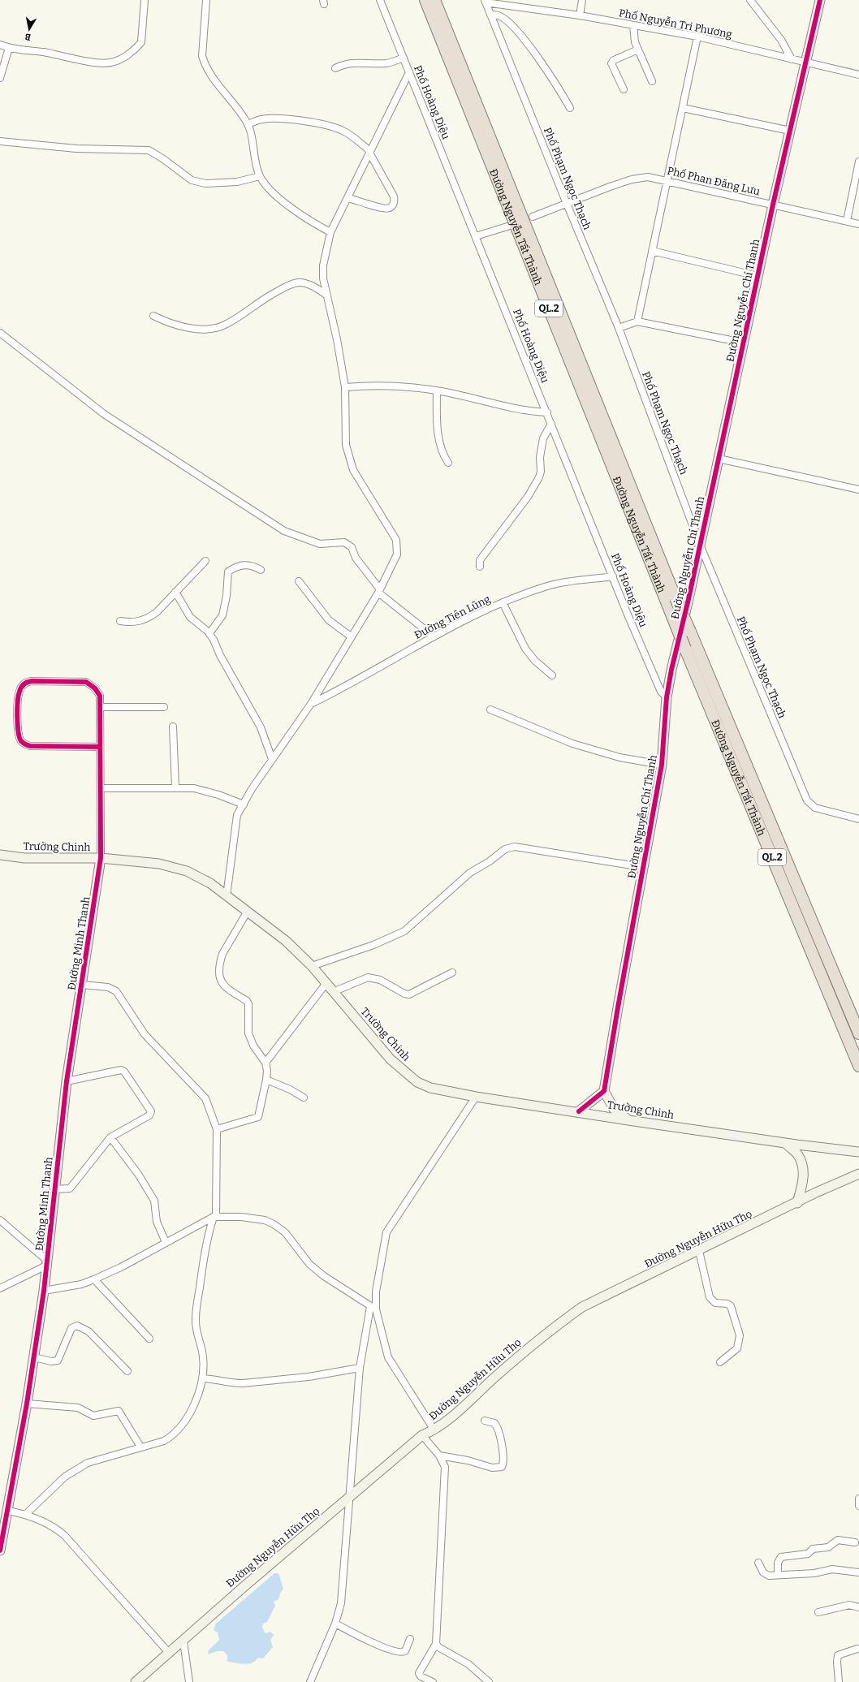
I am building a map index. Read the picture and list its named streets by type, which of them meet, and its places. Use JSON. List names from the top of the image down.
{
  "streets": {
    "highway": ["Đường Nguyễn Tất Thành", "QL.2"],
    "main road": [
      "Đường Nguyễn Chí Thanh",
      "Trường Chinh",
      "Đường Minh Thanh",
      "Đường Nguyễn Hữu Thọ"
    ],
    "street": [
      "Phố Nguyễn Tri Phương",
      "Phố Hoàng Diệu",
      "Phố Phạm Ngọc Thạch",
      "Phố Phan Đăng Lưu",
      "Đường Tiên Lũng"
    ]
  },
  "crossings": [
    ["Phố Nguyễn Tri Phương", "Phố Phạm Ngọc Thạch"],
    ["Phố Nguyễn Tri Phương", "Đường Nguyễn Chí Thanh"],
    ["Phố Hoàng Diệu", "Đường Nguyễn Chí Thanh"],
    ["Phố Hoàng Diệu", "Đường Tiên Lũng"],
    ["Phố Phạm Ngọc Thạch", "Phố Phan Đăng Lưu"],
    ["Phố Phạm Ngọc Thạch", "Đường Nguyễn Chí Thanh"],
    ["Phố Phan Đăng Lưu", "Đường Nguyễn Chí Thanh"],
    ["Trường Chinh", "Đường Minh Thanh"]
  ],
  "north": "bottom"
}
